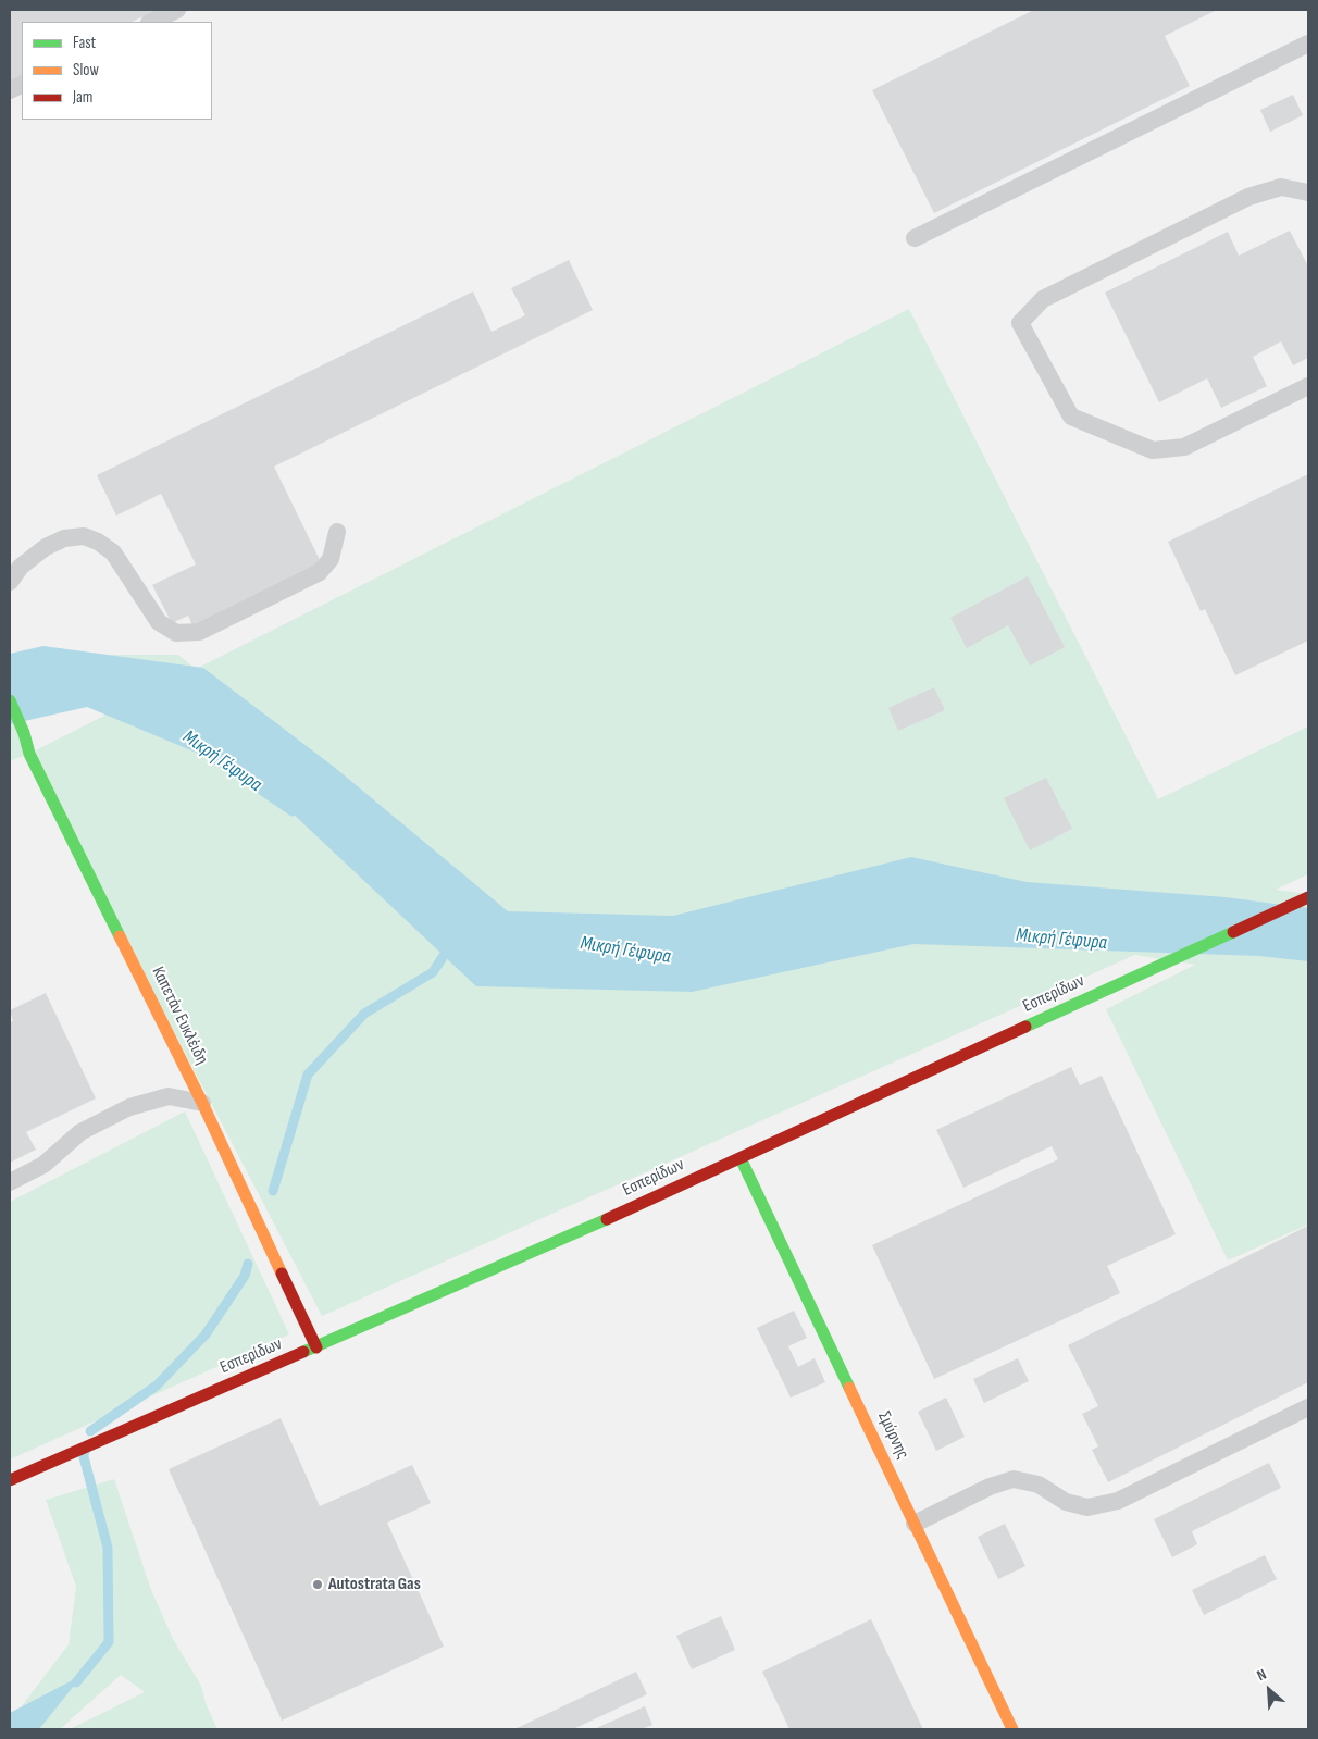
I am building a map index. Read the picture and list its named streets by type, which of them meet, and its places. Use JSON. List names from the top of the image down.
{
  "streets": {
    "street": ["Εσπερίδων", "Καπετάν Ευκλέιδη", "Σμύρνης"]
  },
  "crossings": [
    ["Εσπερίδων", "Καπετάν Ευκλέιδη"],
    ["Εσπερίδων", "Σμύρνης"]
  ],
  "water": ["Μικρή Γέφυρα"],
  "places": ["Autostrata Gas"],
  "legend": ["Fast", "Slow", "Jam"],
  "north": "top left"
}
